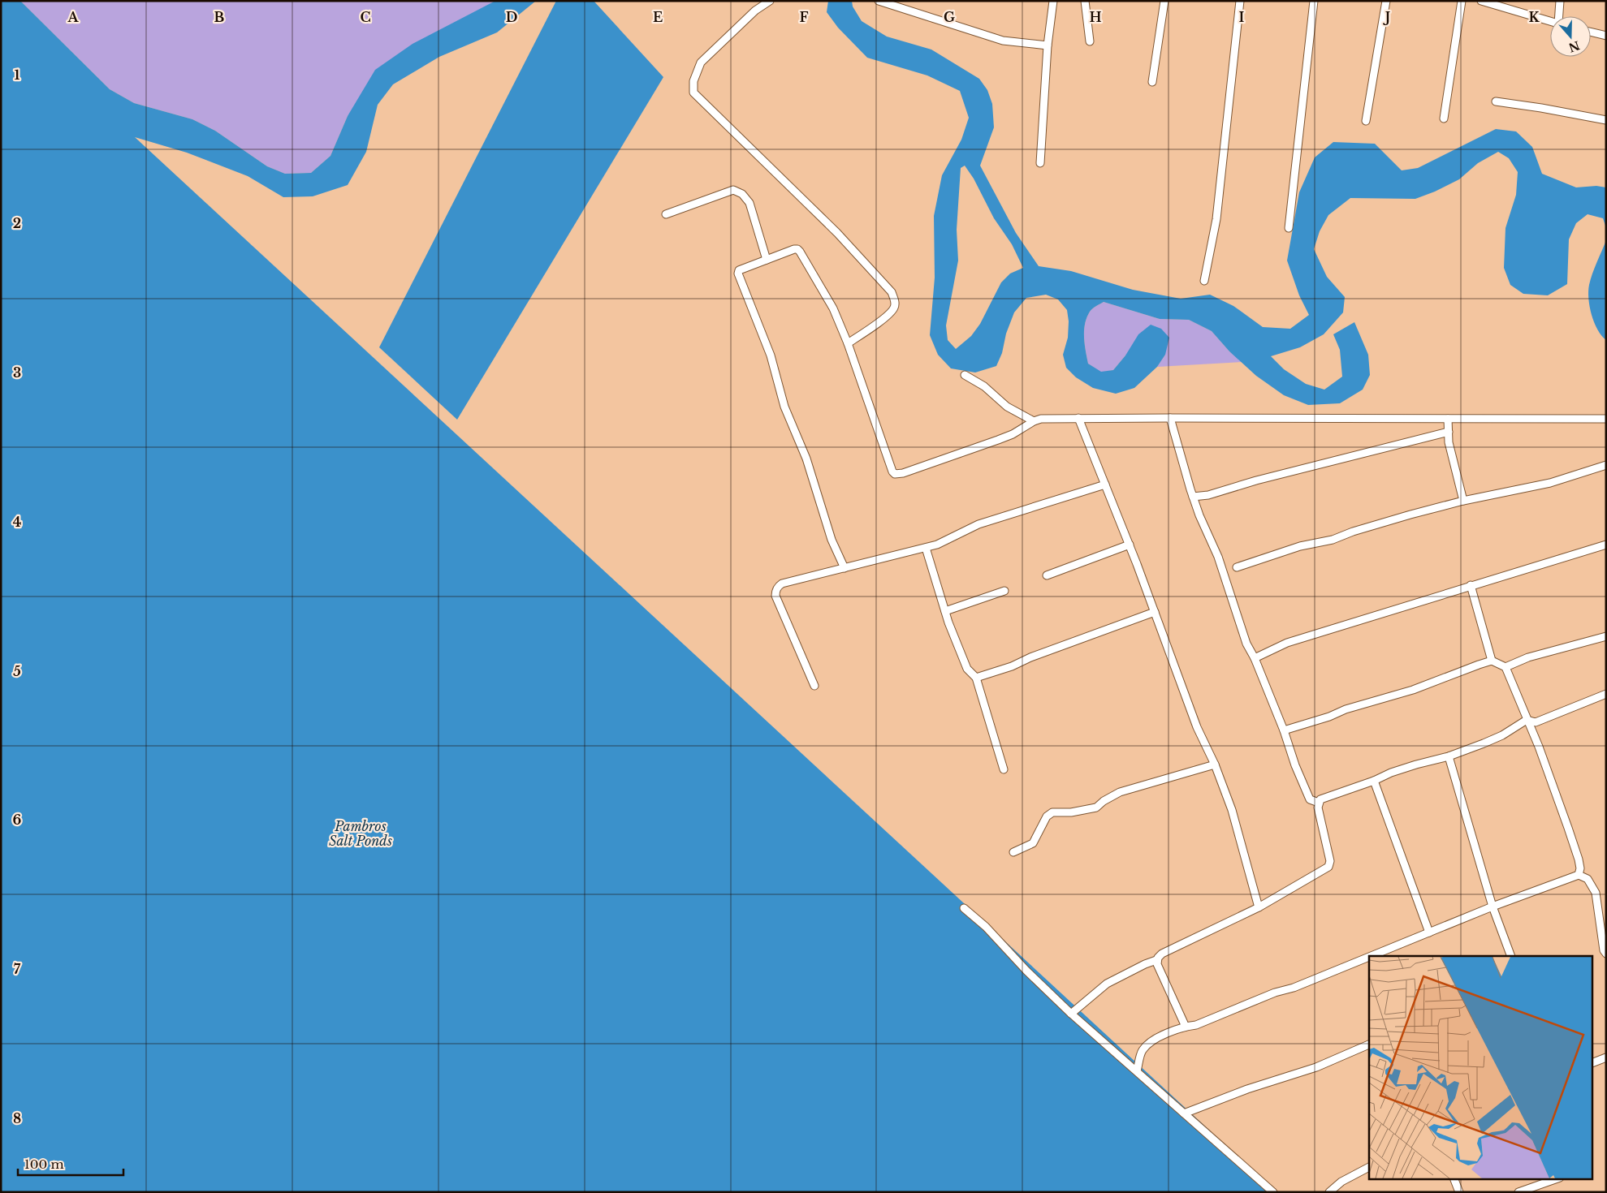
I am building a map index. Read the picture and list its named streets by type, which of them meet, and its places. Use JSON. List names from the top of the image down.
{
  "water": ["Pambros Salt Ponds"],
  "scale_bar": "100 m",
  "north": "bottom",
  "grid": {
    "columns": [
      "A",
      "B",
      "C",
      "D",
      "E",
      "F",
      "G",
      "H",
      "I",
      "J",
      "K"
    ],
    "rows": [
      "1",
      "2",
      "3",
      "4",
      "5",
      "6",
      "7",
      "8"
    ]
  }
}
